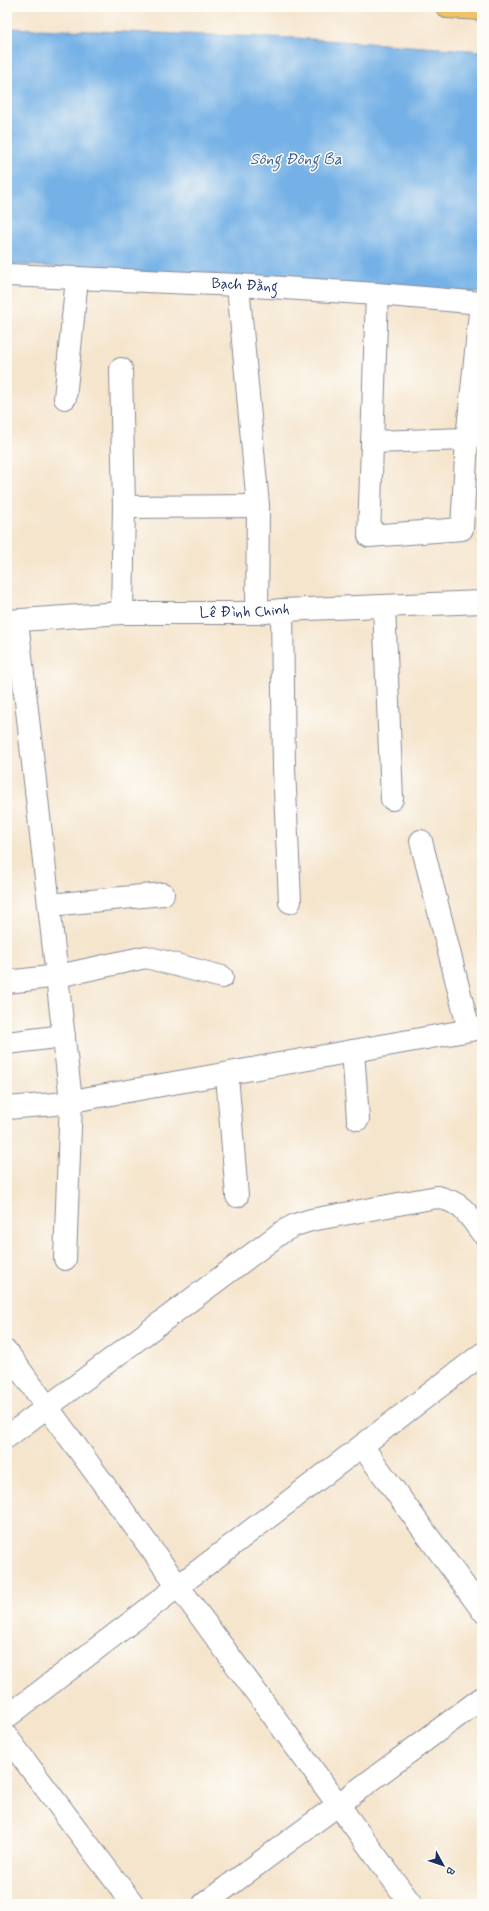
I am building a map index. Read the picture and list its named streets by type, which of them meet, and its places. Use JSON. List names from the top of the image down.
{
  "streets": {
    "street": ["Bạch Đằng", "Lê Đình Chinh"]
  },
  "water": ["Sông Đông Ba"],
  "north": "bottom right"
}
